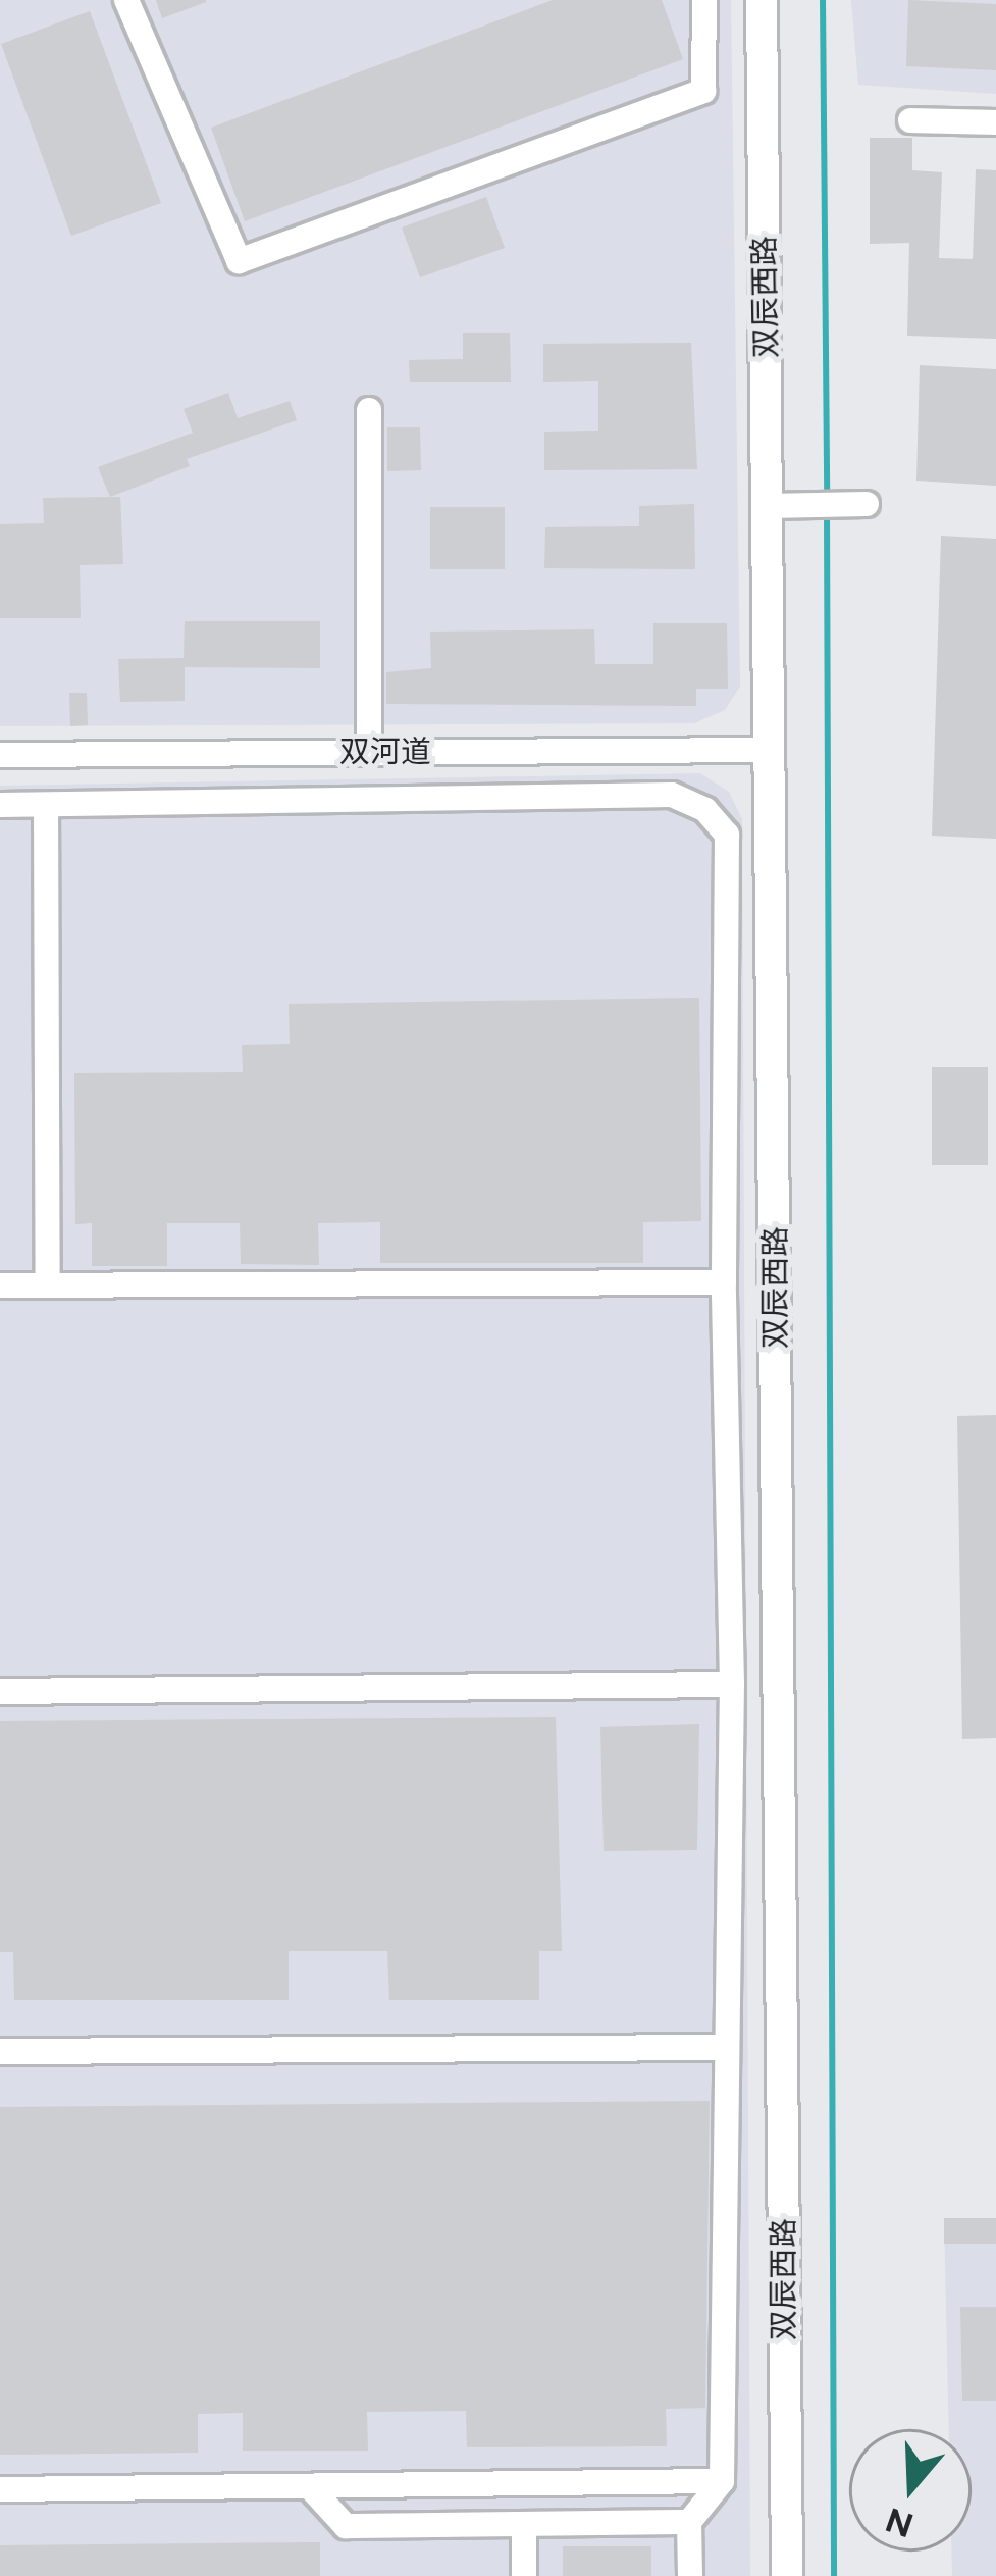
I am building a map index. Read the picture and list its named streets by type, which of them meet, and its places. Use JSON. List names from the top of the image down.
{
  "streets": {
    "main road": ["双辰西路"],
    "street": ["双河道"]
  },
  "crossings": [
    ["双辰西路", "双河道"]
  ],
  "north": "bottom"
}
